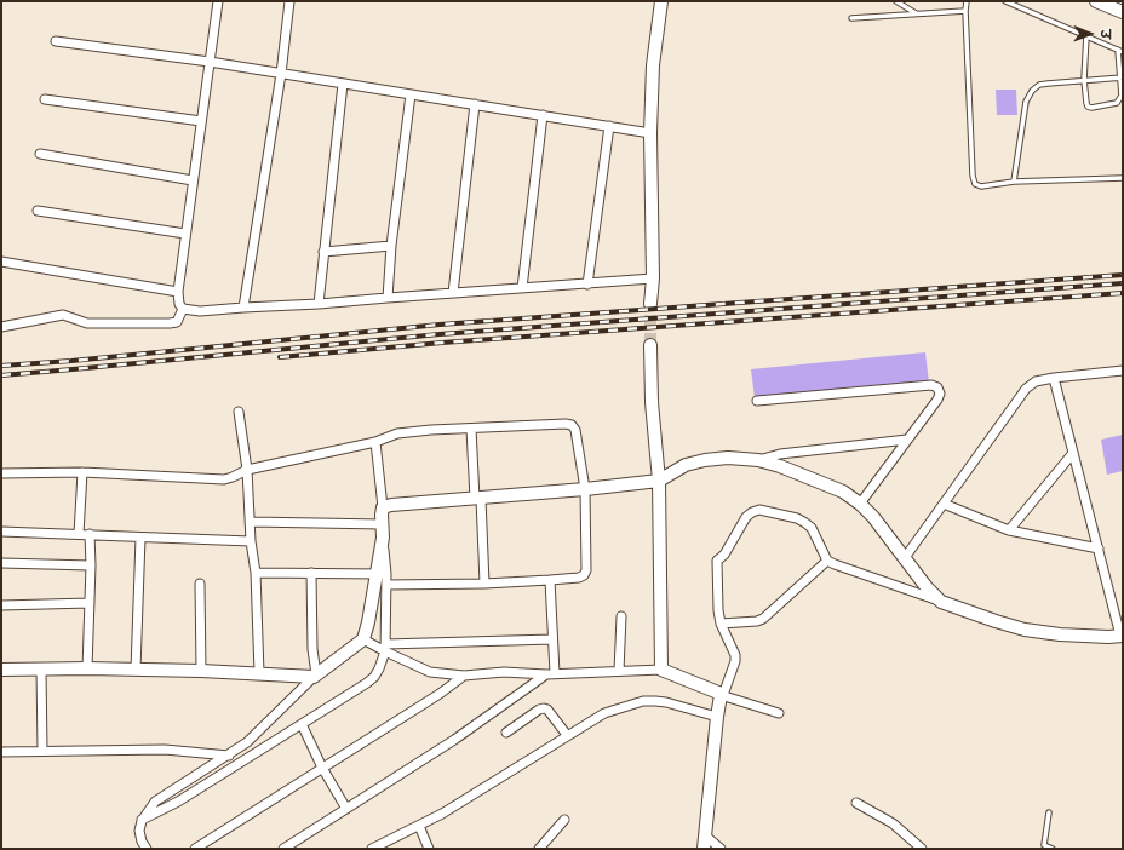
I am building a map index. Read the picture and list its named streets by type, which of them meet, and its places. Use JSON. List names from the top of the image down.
{
  "north": "right"
}
